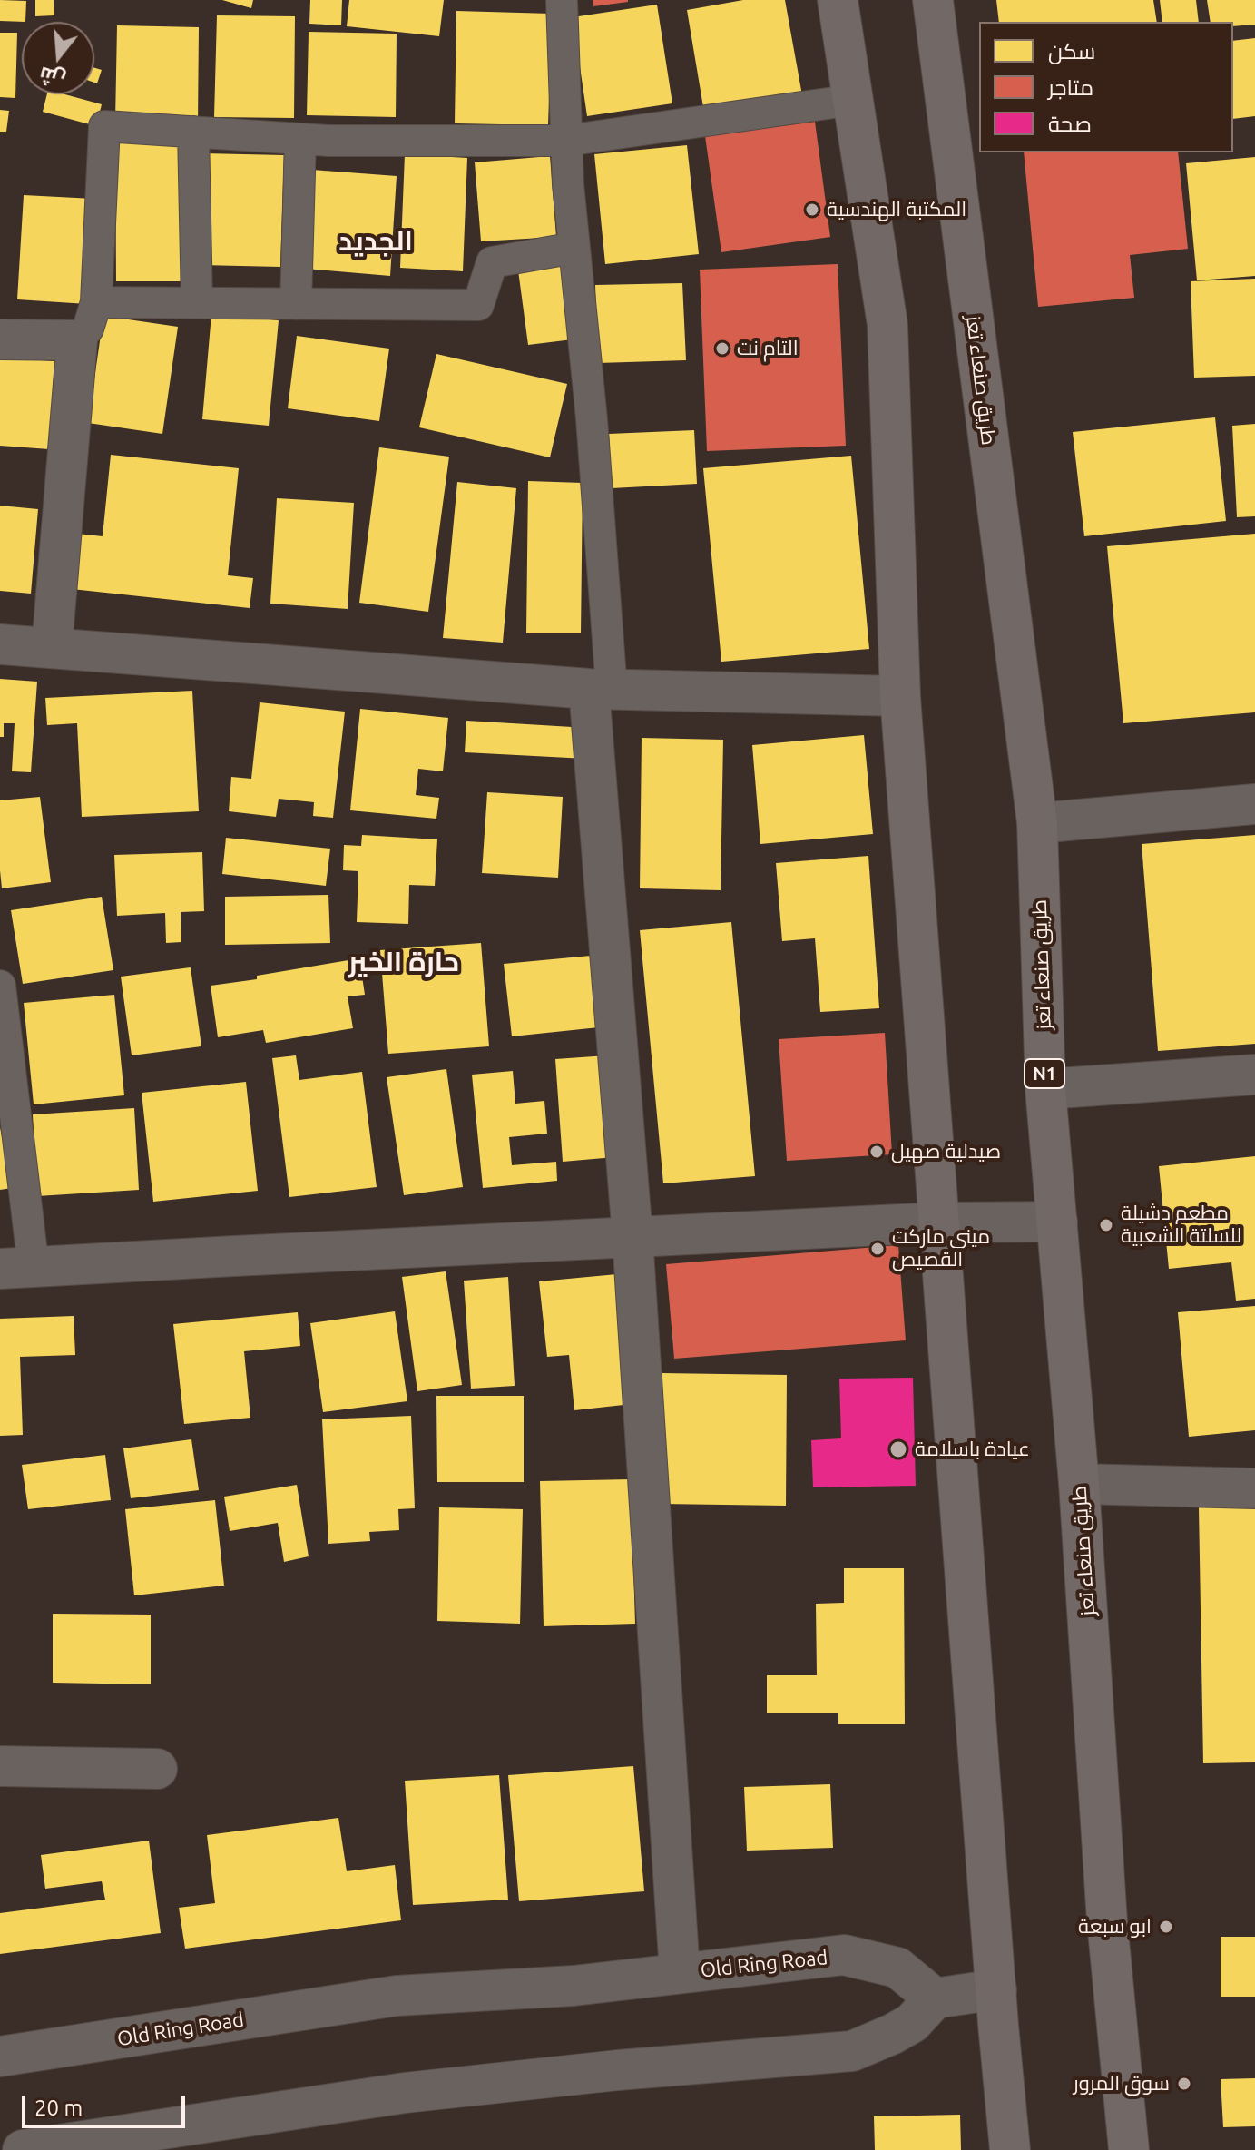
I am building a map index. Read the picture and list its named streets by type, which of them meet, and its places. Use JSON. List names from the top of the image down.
{
  "streets": {
    "highway": ["طريق صنعاء تعز", "N1"],
    "street": ["Old Ring Road"]
  },
  "districts": ["الجديد", "حارة الخير"],
  "places": [
    "المكتبة الهندسية",
    "التام نت",
    "صيدلية صهيل",
    "مطعم دشيلة للسلتة الشعبية",
    "ميني ماركت القصيص",
    "عيادة باسلامة",
    "ابو سبعة",
    "سوق المرور"
  ],
  "legend": ["سكن", "متاجر", "صحة"],
  "scale_bar": "20 m",
  "north": "bottom"
}
